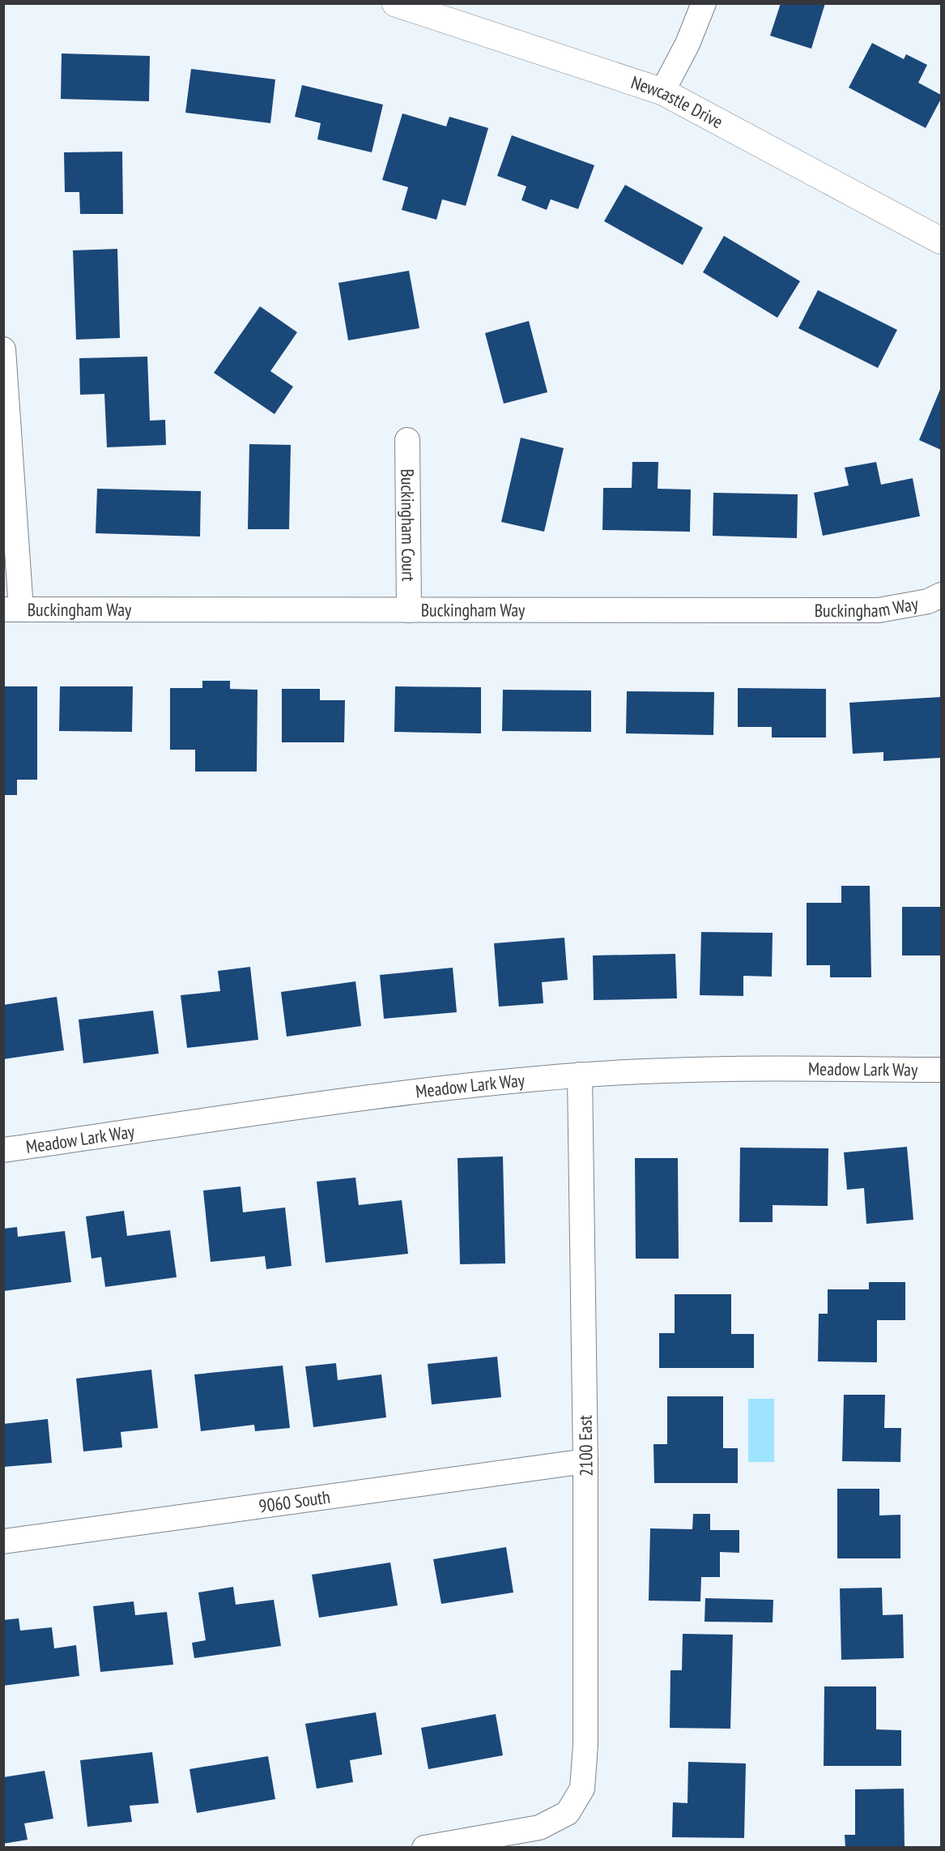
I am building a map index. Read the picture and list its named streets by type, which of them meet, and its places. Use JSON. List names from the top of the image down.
{
  "streets": {
    "street": [
      "Newcastle Drive",
      "Buckingham Court",
      "Buckingham Way",
      "Meadow Lark Way",
      "2100 East",
      "9060 South"
    ]
  },
  "crossings": [
    ["Buckingham Court", "Buckingham Way"],
    ["Meadow Lark Way", "2100 East"],
    ["2100 East", "9060 South"]
  ]
}
